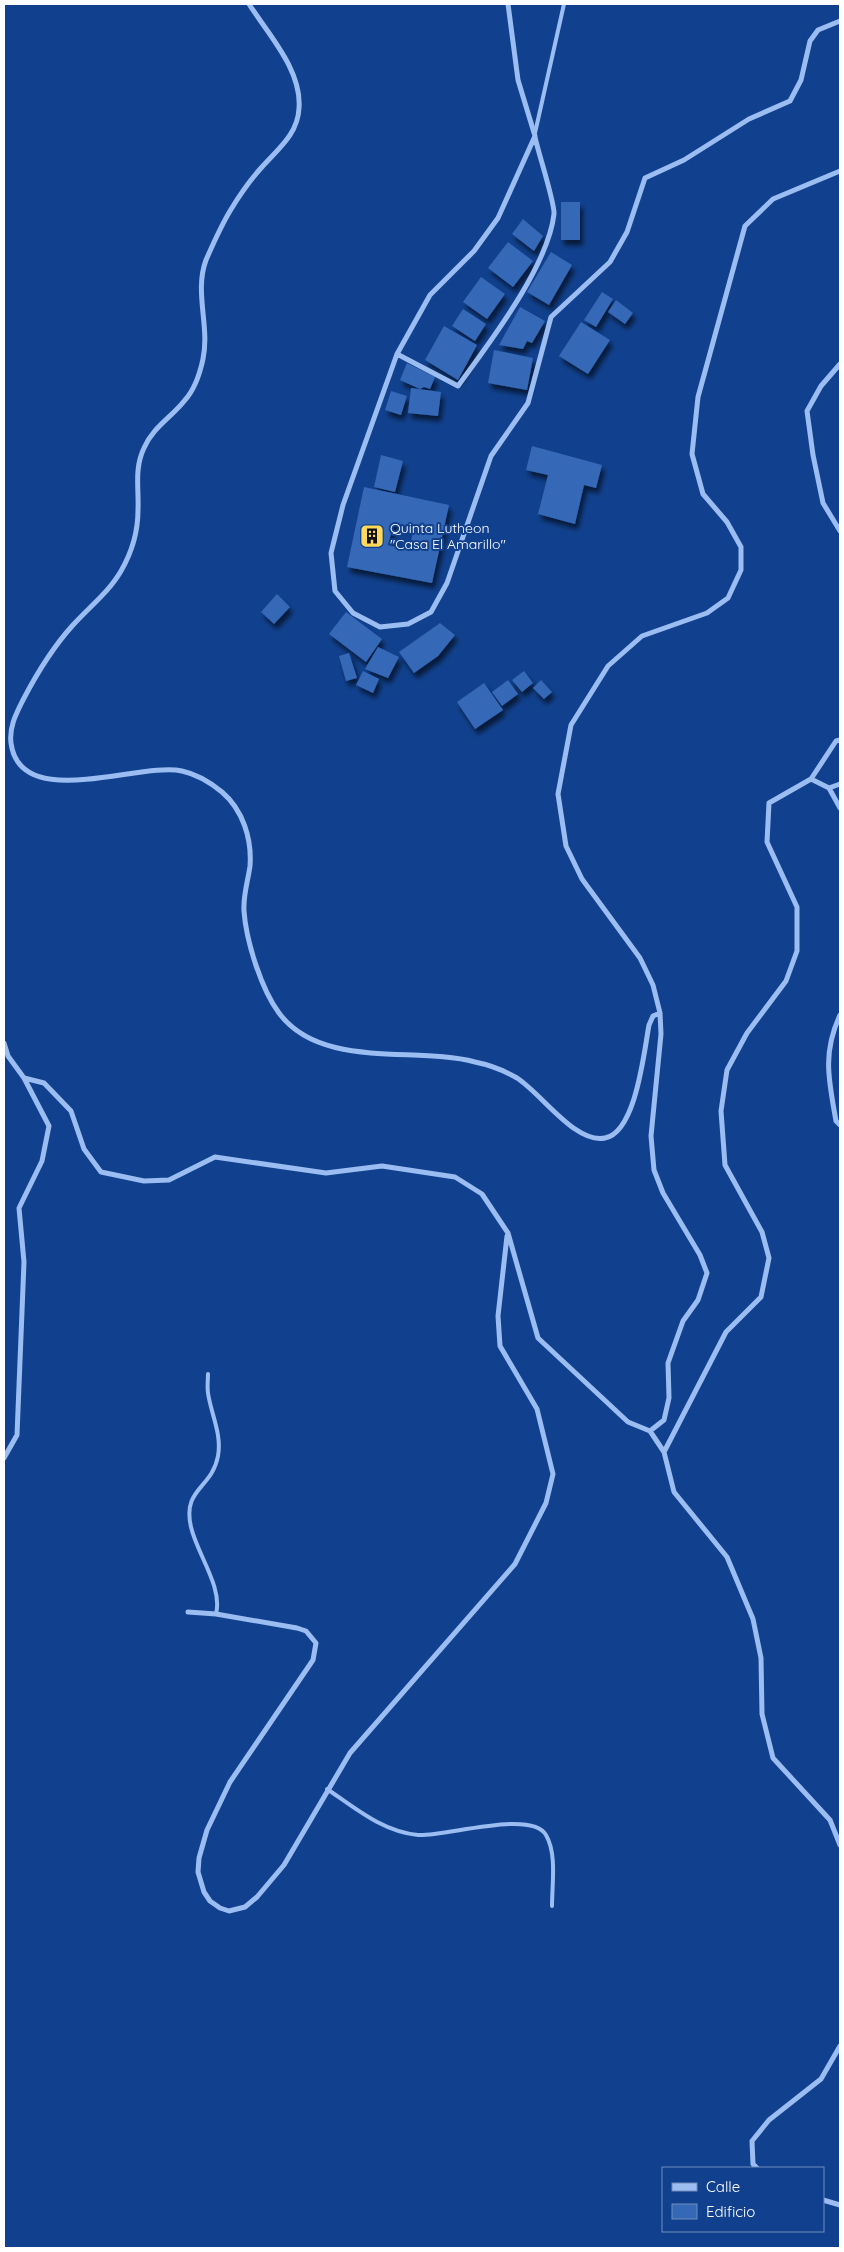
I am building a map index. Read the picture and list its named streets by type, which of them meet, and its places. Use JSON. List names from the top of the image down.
{
  "places": {
    "building": ["Quinta Lutheon \"Casa El Amarillo\""]
  },
  "legend": ["Calle", "Edificio"]
}
